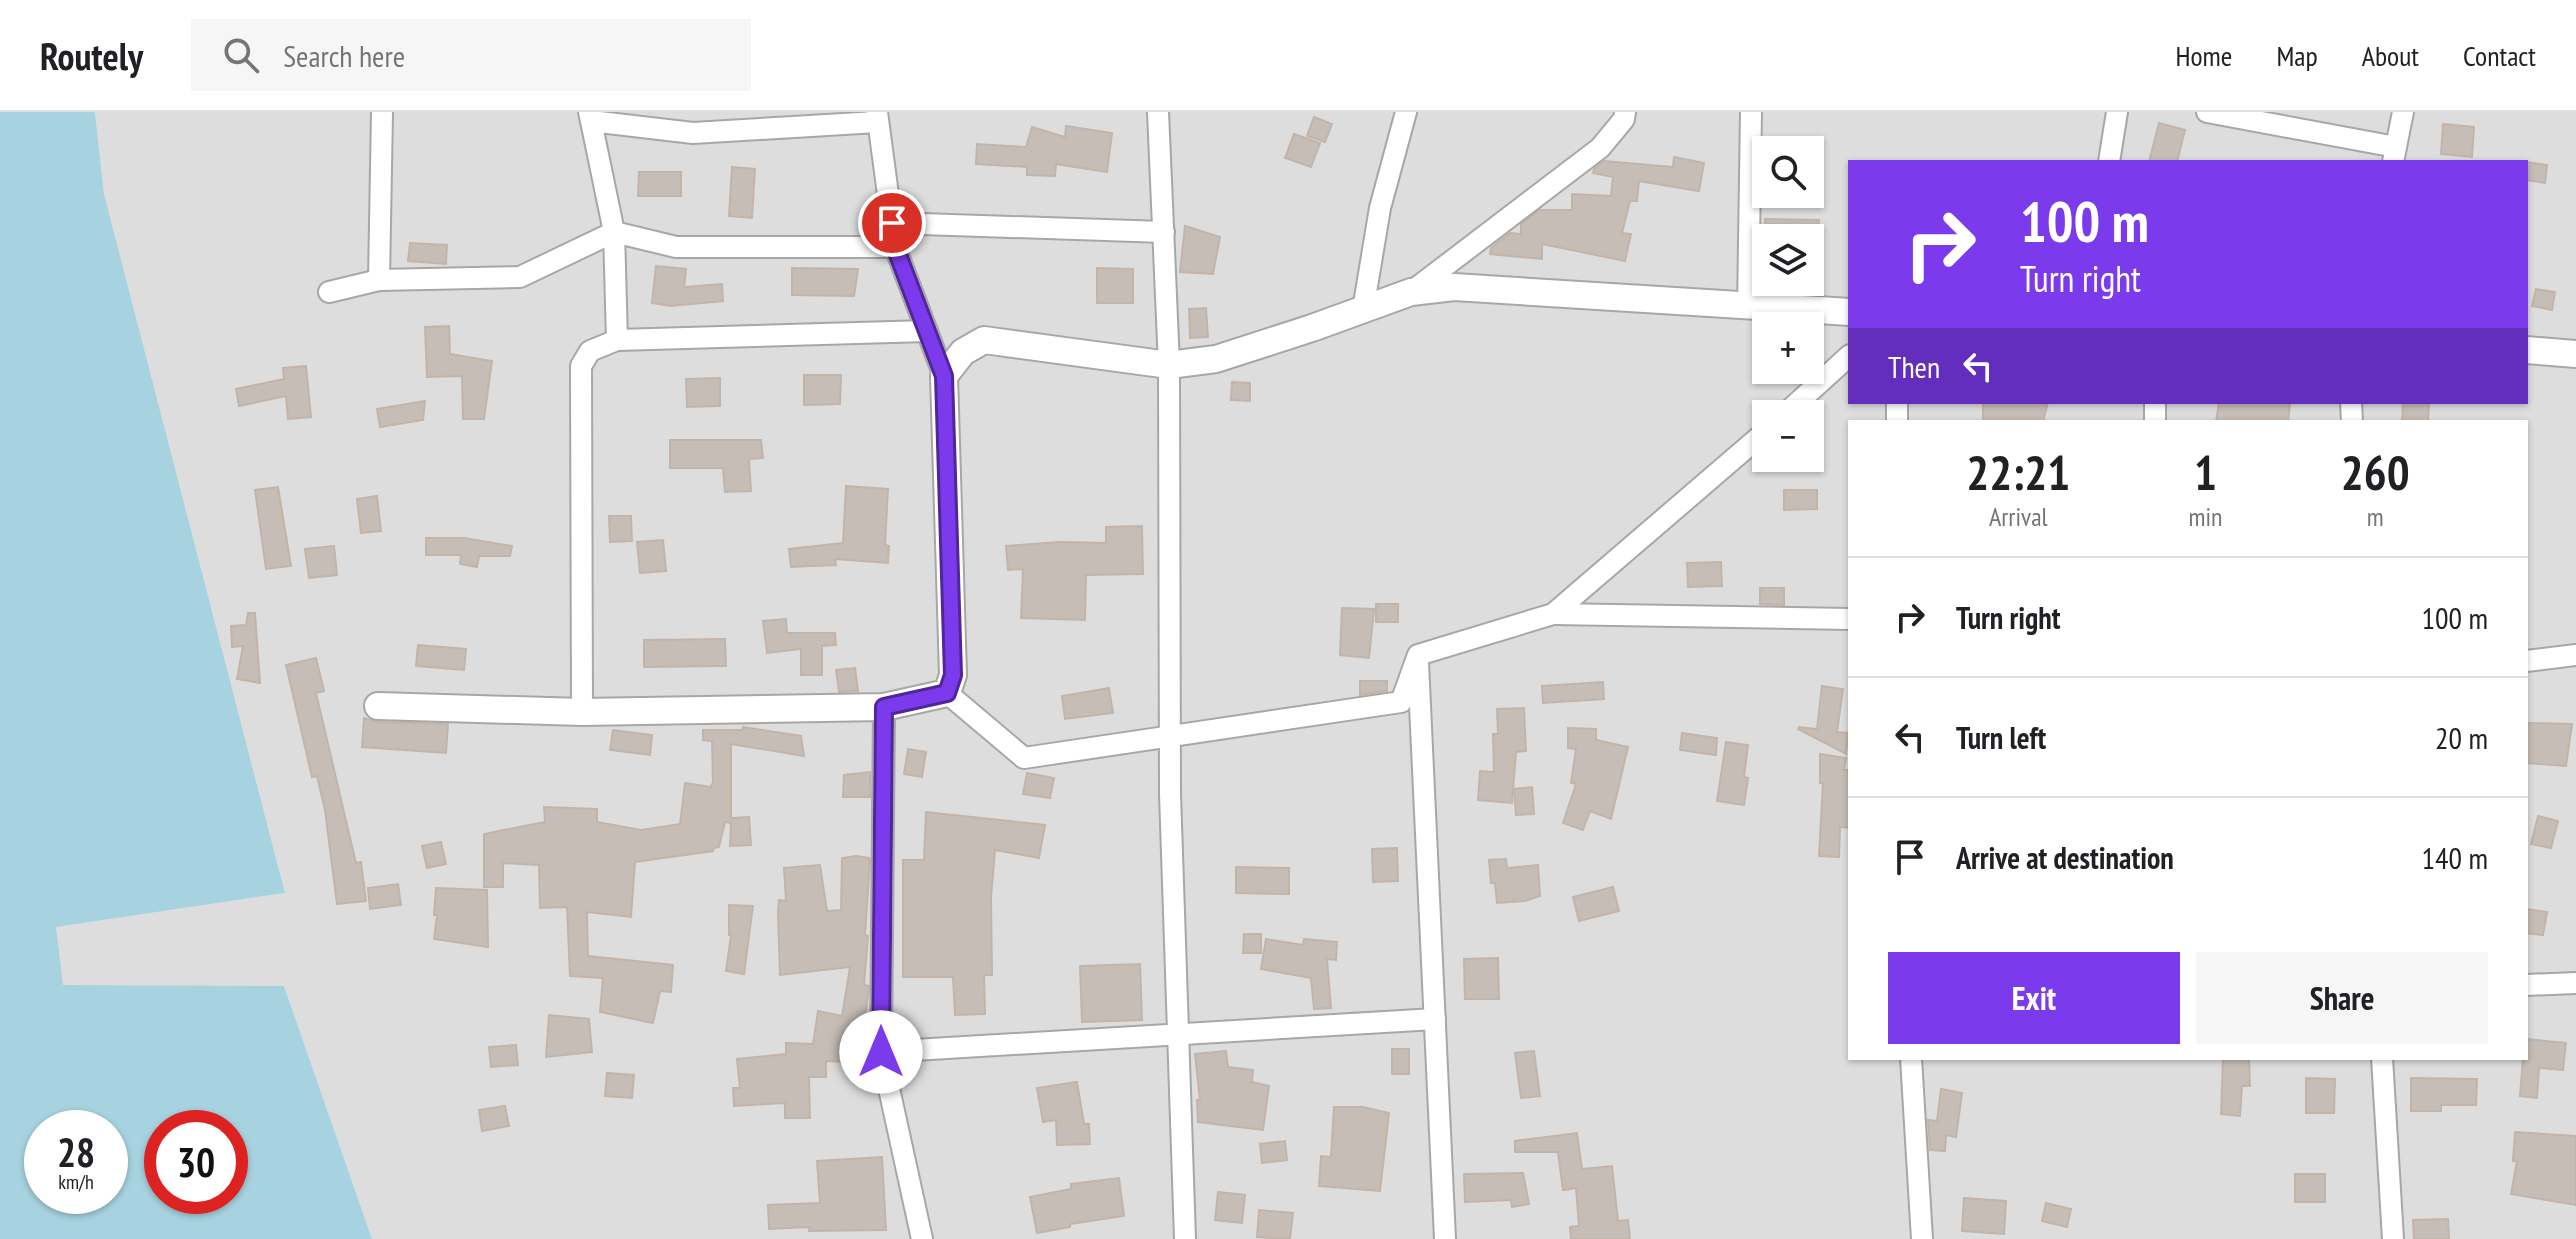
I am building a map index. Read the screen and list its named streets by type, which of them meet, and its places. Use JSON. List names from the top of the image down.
{
  "page": {
    "header": "Routely",
    "search": "Search here",
    "nav": [
      "Home",
      "Map",
      "About",
      "Contact"
    ],
    "map_buttons": ["+", "−"],
    "turn": ["100 m", "Turn right"],
    "then": "Then",
    "eta": [
      "22:21",
      "Arrival",
      "1",
      "min",
      "260",
      "m"
    ],
    "list": [
      {
        "name": "Turn right",
        "value": "100 m"
      },
      {
        "name": "Turn left",
        "value": "20 m"
      },
      {
        "name": "Arrive at destination",
        "value": "140 m"
      }
    ],
    "buttons": ["Exit", "Share"],
    "speed": "28 km/h",
    "limit": "30"
  }
}
